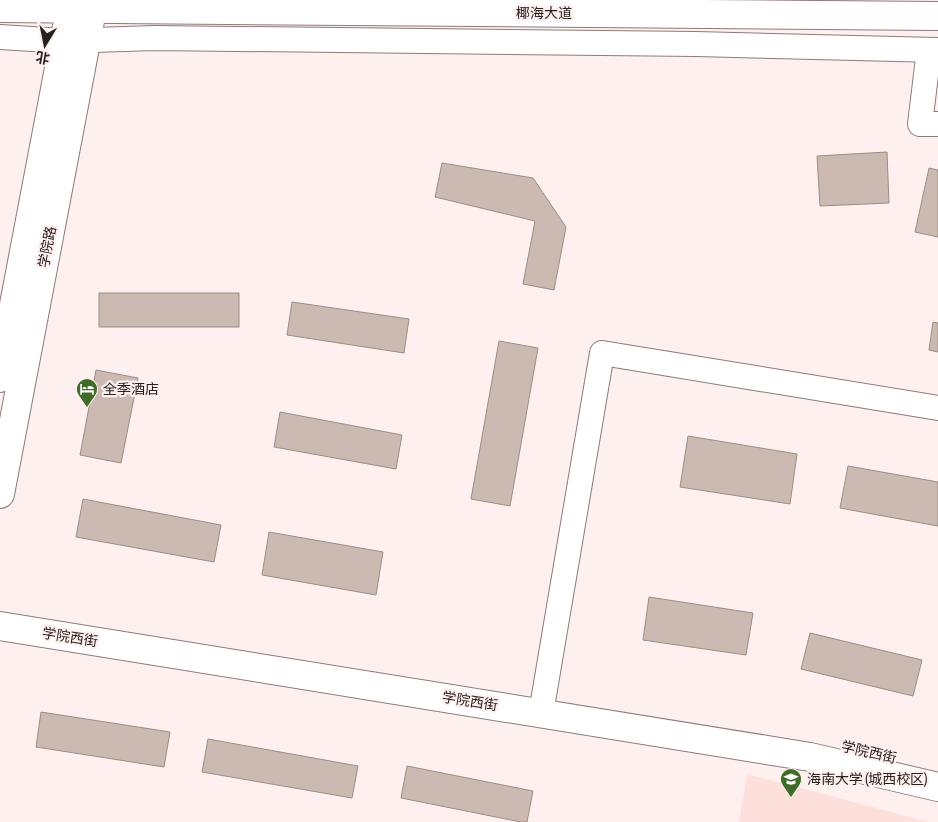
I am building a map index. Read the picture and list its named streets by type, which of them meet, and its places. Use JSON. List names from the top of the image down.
{
  "streets": {
    "main road": ["椰海大道", "学院路", "学院西街"]
  },
  "crossings": [
    ["椰海大道", "学院路"]
  ],
  "places": {
    "hotel": ["全季酒店"],
    "school or university": ["海南大学 (城西校区)"]
  },
  "north": "bottom"
}
